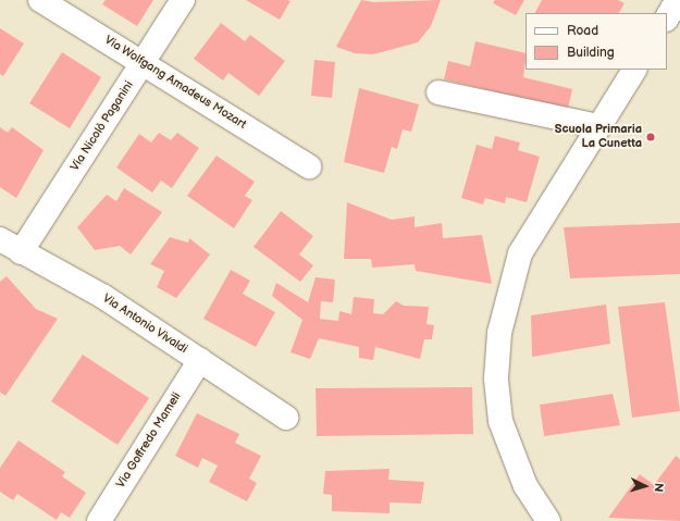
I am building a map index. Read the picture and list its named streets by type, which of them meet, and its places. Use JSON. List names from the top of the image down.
{
  "streets": {
    "street": [
      "Via Wolfgang Amadeus Mozart",
      "Via Nicolò Paganini",
      "Via Antonio Vivaldi",
      "Via Goffredo Mameli"
    ]
  },
  "crossings": [
    ["Via Wolfgang Amadeus Mozart", "Via Nicolò Paganini"],
    ["Via Nicolò Paganini", "Via Antonio Vivaldi"],
    ["Via Antonio Vivaldi", "Via Goffredo Mameli"]
  ],
  "places": ["Scuola Primaria La Cunetta"],
  "legend": ["Road", "Building"],
  "north": "right"
}
